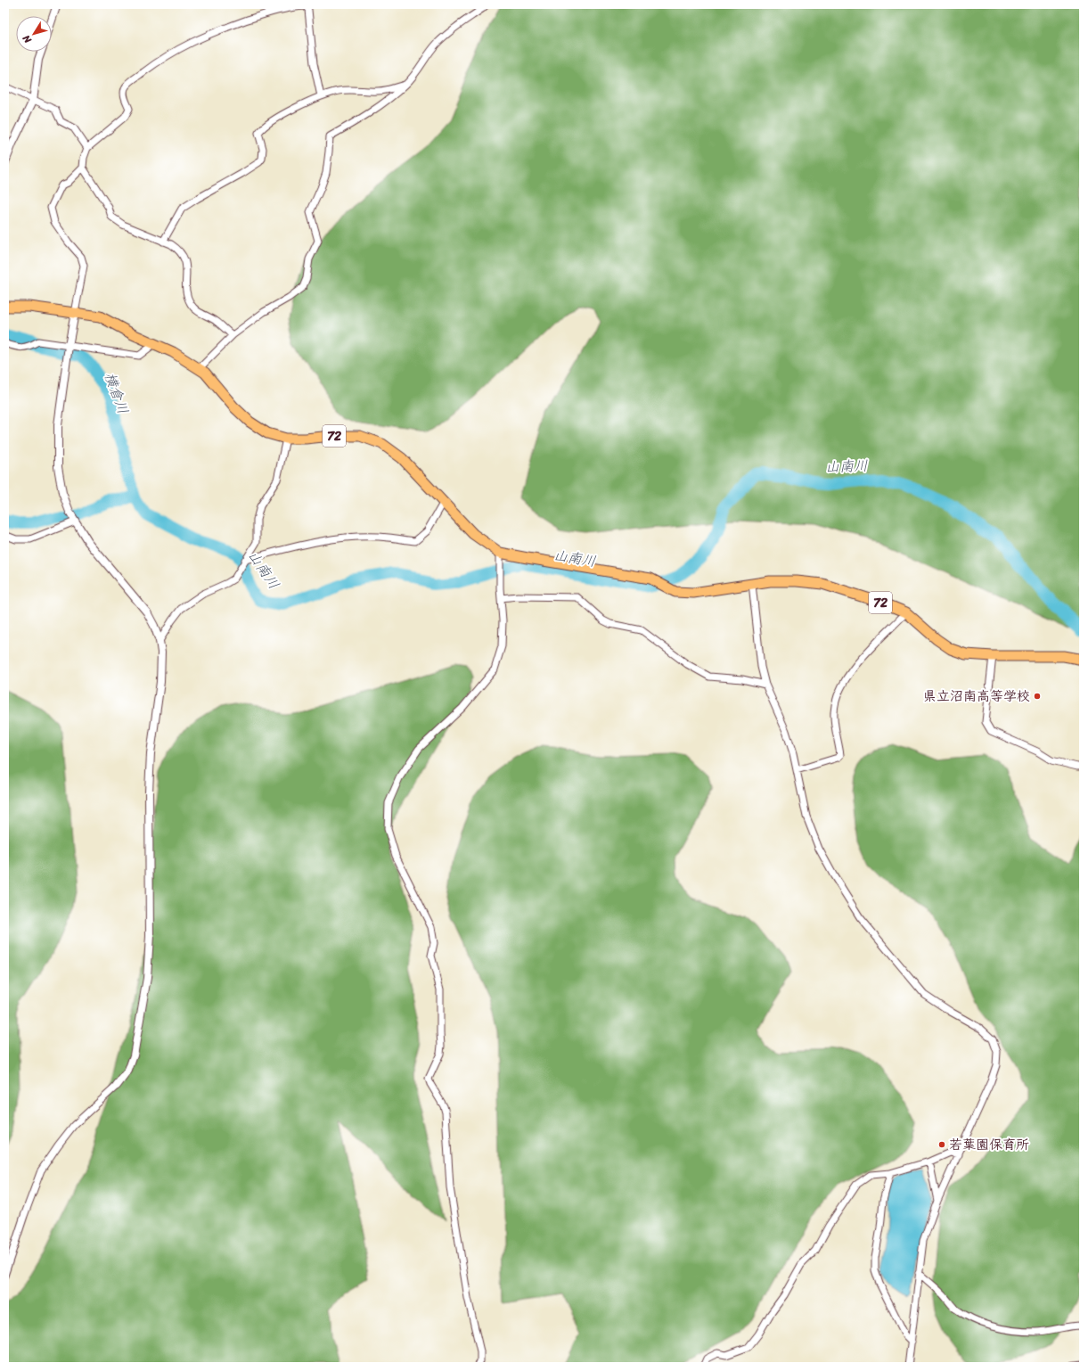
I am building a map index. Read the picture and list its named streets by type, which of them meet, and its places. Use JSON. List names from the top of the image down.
{
  "streets": {
    "main road": ["72"]
  },
  "water": ["横倉川", "山南川"],
  "places": ["県立沼南高等学校", "若葉園保育所"],
  "north": "bottom left"
}
